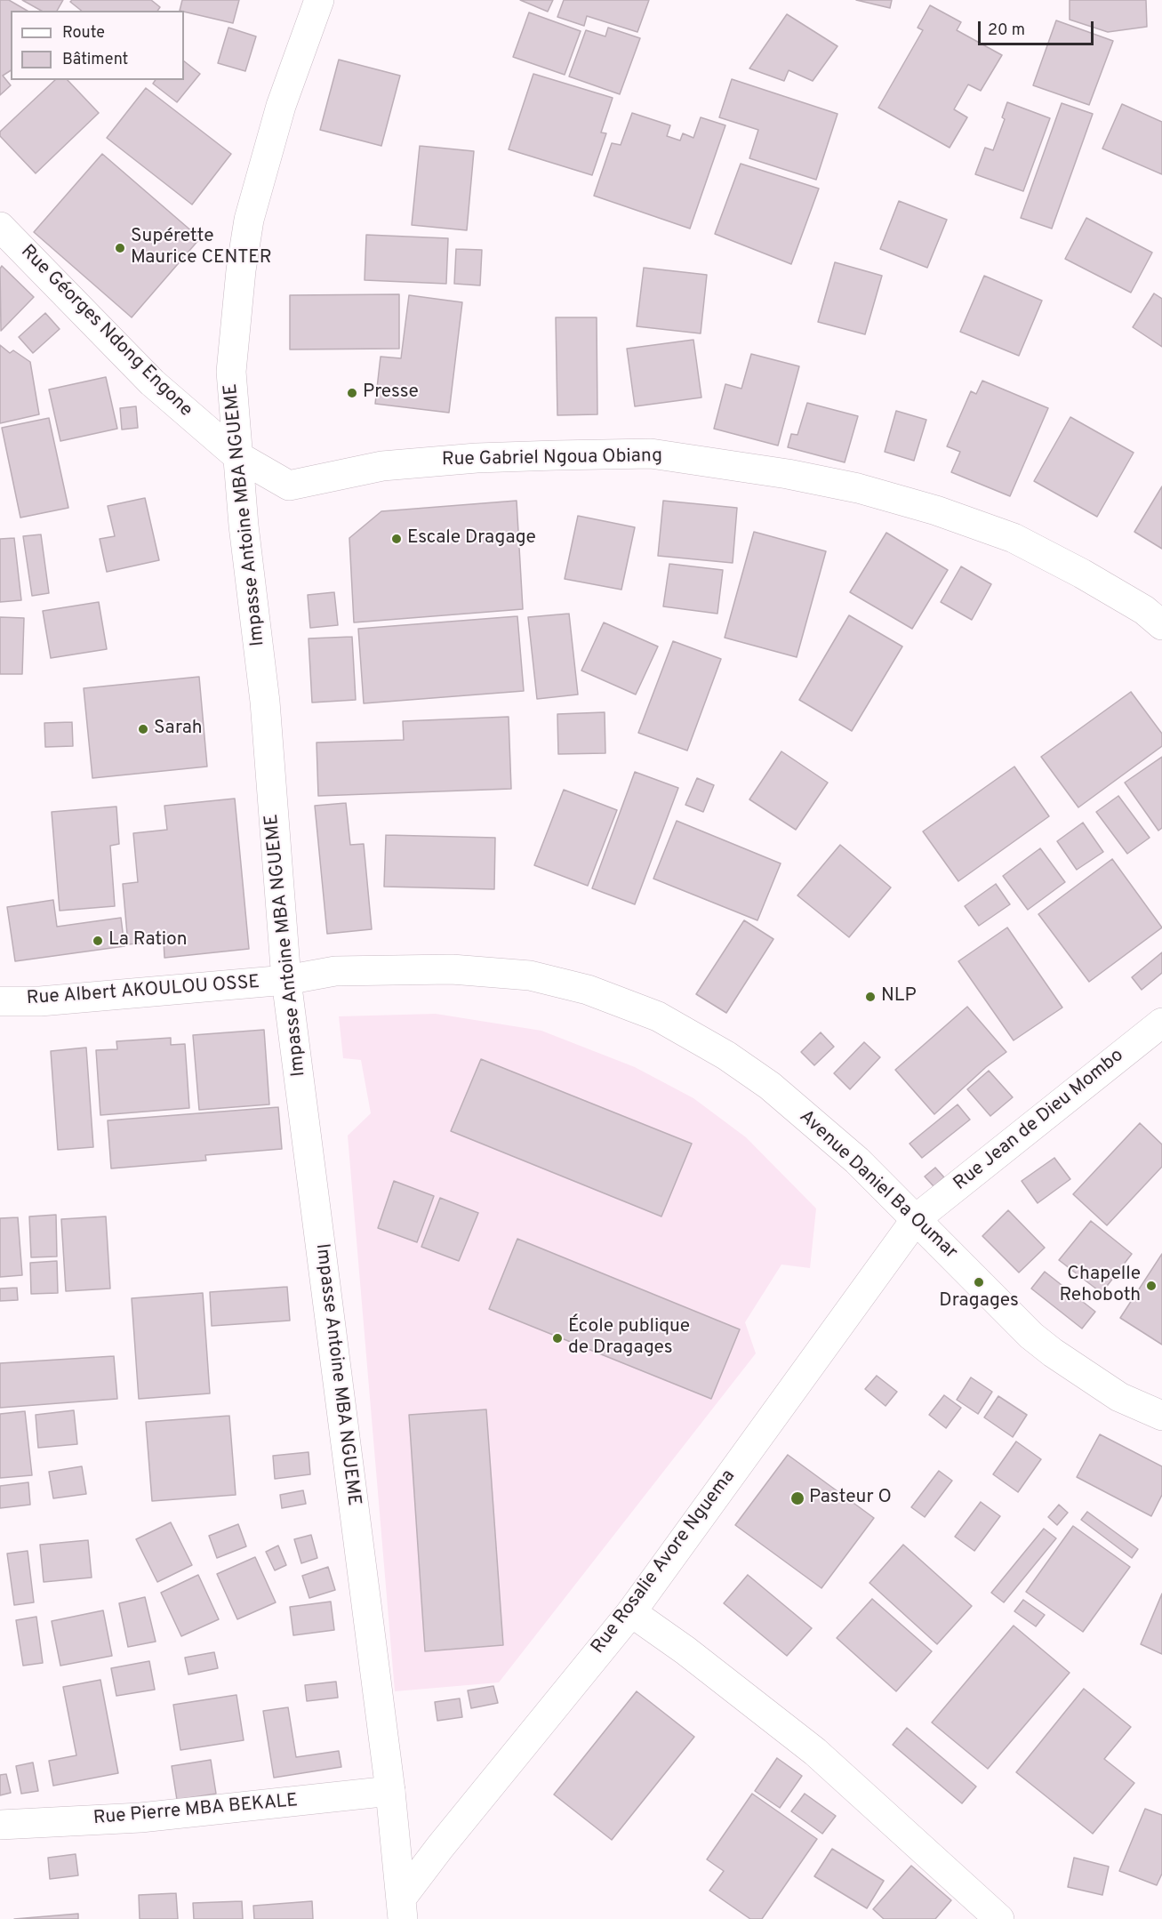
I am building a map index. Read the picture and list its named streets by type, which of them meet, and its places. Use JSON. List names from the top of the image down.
{
  "streets": {
    "street": [
      "Rue Géorges Ndong Engone",
      "Rue Gabriel Ngoua Obiang",
      "Impasse Antoine MBA NGUEME",
      "Rue Albert AKOULOU OSSE",
      "Rue Jean de Dieu Mombo",
      "Avenue Daniel Ba Oumar",
      "Rue Rosalie Avore Nguema",
      "Rue Pierre MBA BEKALE"
    ]
  },
  "crossings": [
    ["Rue Géorges Ndong Engone", "Rue Gabriel Ngoua Obiang"],
    ["Rue Géorges Ndong Engone", "Impasse Antoine MBA NGUEME"],
    ["Rue Gabriel Ngoua Obiang", "Impasse Antoine MBA NGUEME"],
    ["Impasse Antoine MBA NGUEME", "Rue Albert AKOULOU OSSE"],
    ["Impasse Antoine MBA NGUEME", "Avenue Daniel Ba Oumar"],
    ["Impasse Antoine MBA NGUEME", "Rue Rosalie Avore Nguema"],
    ["Impasse Antoine MBA NGUEME", "Rue Pierre MBA BEKALE"],
    ["Rue Albert AKOULOU OSSE", "Avenue Daniel Ba Oumar"],
    ["Rue Jean de Dieu Mombo", "Avenue Daniel Ba Oumar"],
    ["Rue Jean de Dieu Mombo", "Rue Rosalie Avore Nguema"],
    ["Avenue Daniel Ba Oumar", "Rue Rosalie Avore Nguema"]
  ],
  "places": [
    "Supérette Maurice CENTER",
    "Presse",
    "Escale Dragage",
    "Sarah",
    "La Ration",
    "NLP",
    "Dragages",
    "Chapelle Rehoboth",
    "École publique de Dragages",
    "Pasteur O"
  ],
  "legend": ["Route", "Bâtiment"],
  "scale_bar": "20 m"
}
